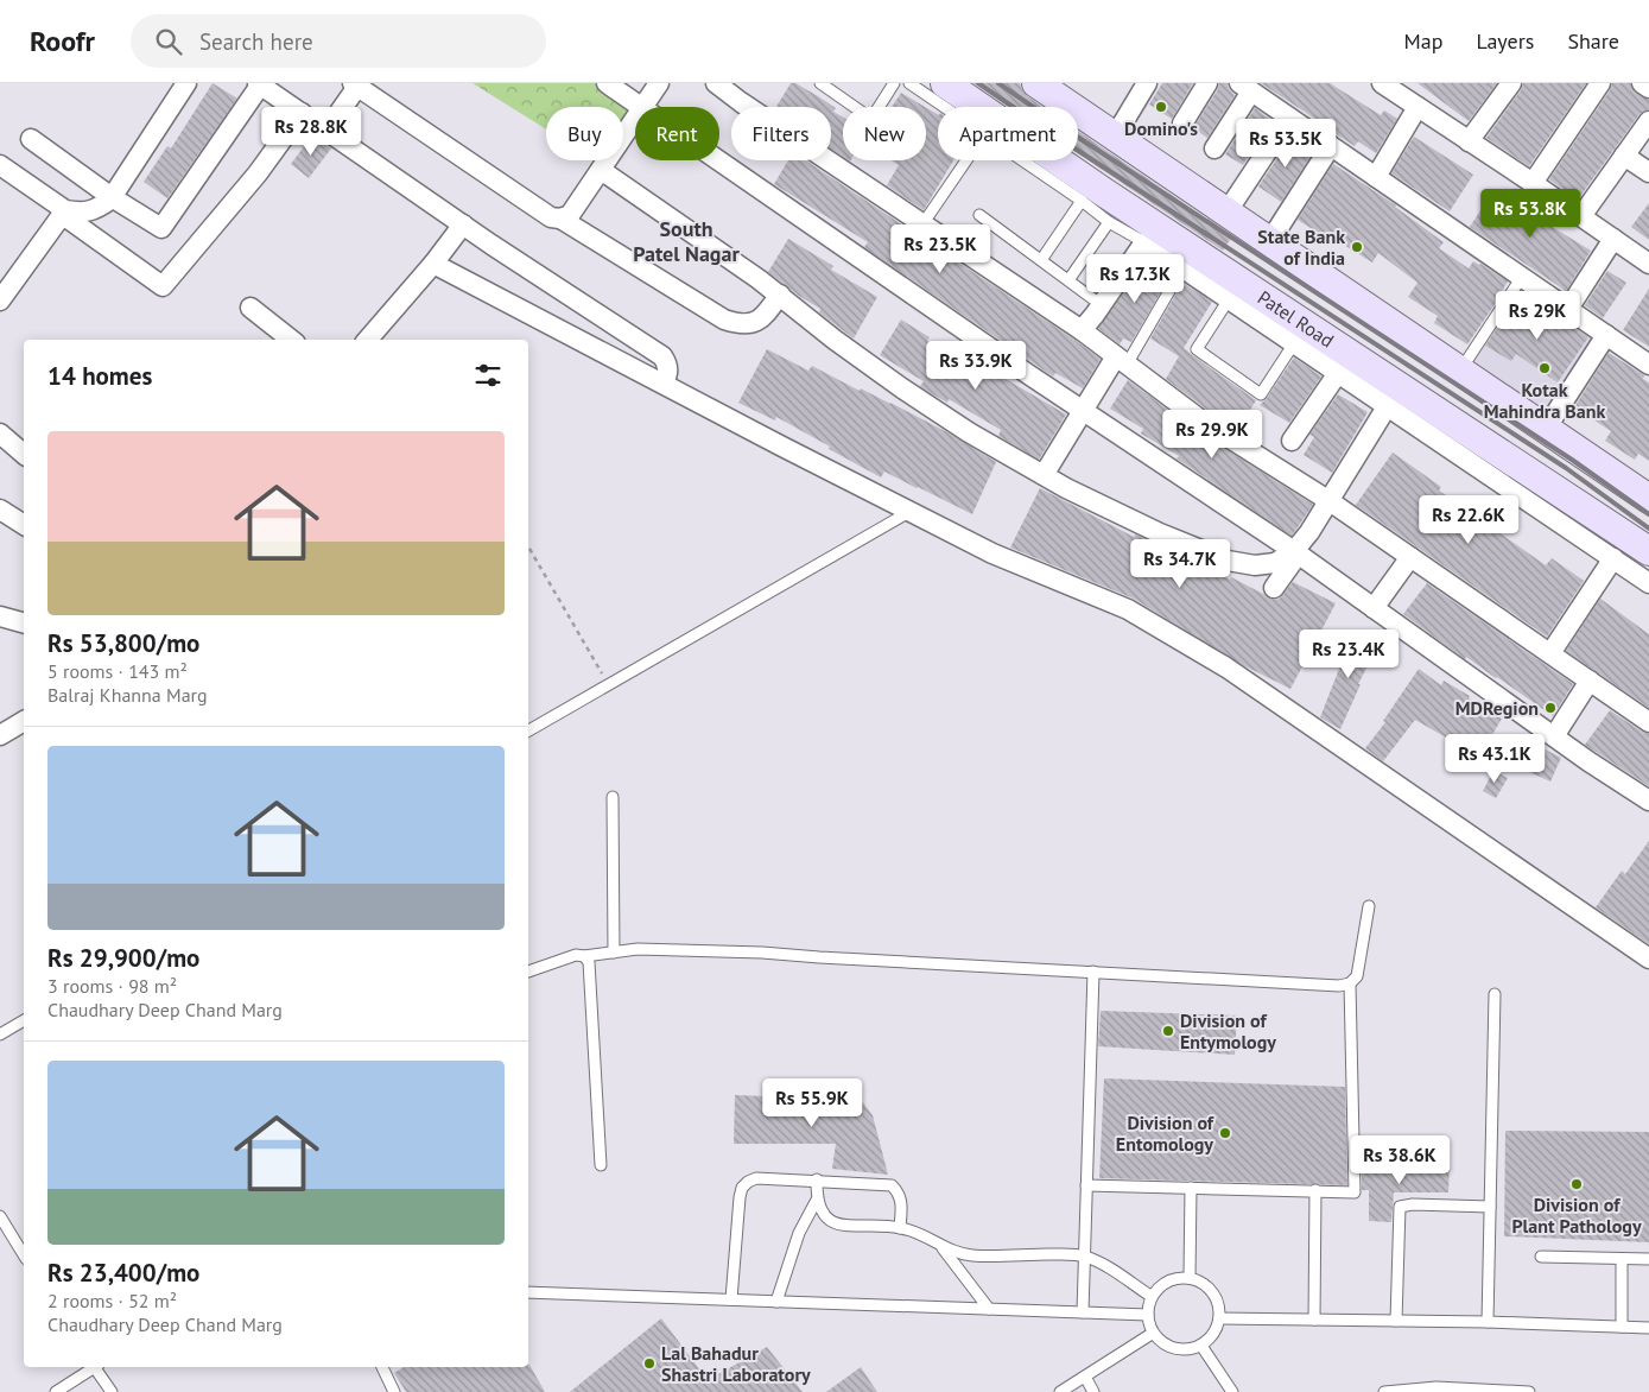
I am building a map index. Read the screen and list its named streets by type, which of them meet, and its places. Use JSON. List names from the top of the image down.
{
  "streets": {
    "main road": ["Patel Road"]
  },
  "districts": ["South Patel Nagar"],
  "places": [
    "Domino's",
    "State Bank of India",
    "Kotak Mahindra Bank",
    "MDRegion",
    "Division of Entymology",
    "Division of Entomology",
    "Division of Plant Pathology",
    "Lal Bahadur Shastri Laboratory"
  ],
  "page": {
    "header": "Roofr",
    "search": "Search here",
    "nav": ["Map", "Layers", "Share"],
    "price": [
      "Rs 28.8K",
      "Rs 53.5K",
      "Rs 53.8K",
      "Rs 23.5K",
      "Rs 17.3K",
      "Rs 29K",
      "Rs 33.9K",
      "Rs 29.9K",
      "Rs 22.6K",
      "Rs 34.7K",
      "Rs 23.4K",
      "Rs 43.1K",
      "Rs 55.9K",
      "Rs 38.6K"
    ],
    "chip": [
      "Buy",
      "Rent",
      "Filters",
      "New",
      "Apartment"
    ],
    "heading": "14 homes",
    "list": [
      {
        "name": "Rs 53,800/mo",
        "note": "5 rooms · 143 m² · Balraj Khanna Marg"
      },
      {
        "name": "Rs 29,900/mo",
        "note": "3 rooms · 98 m² · Chaudhary Deep Chand Marg"
      },
      {
        "name": "Rs 23,400/mo",
        "note": "2 rooms · 52 m² · Chaudhary Deep Chand Marg"
      }
    ]
  }
}
